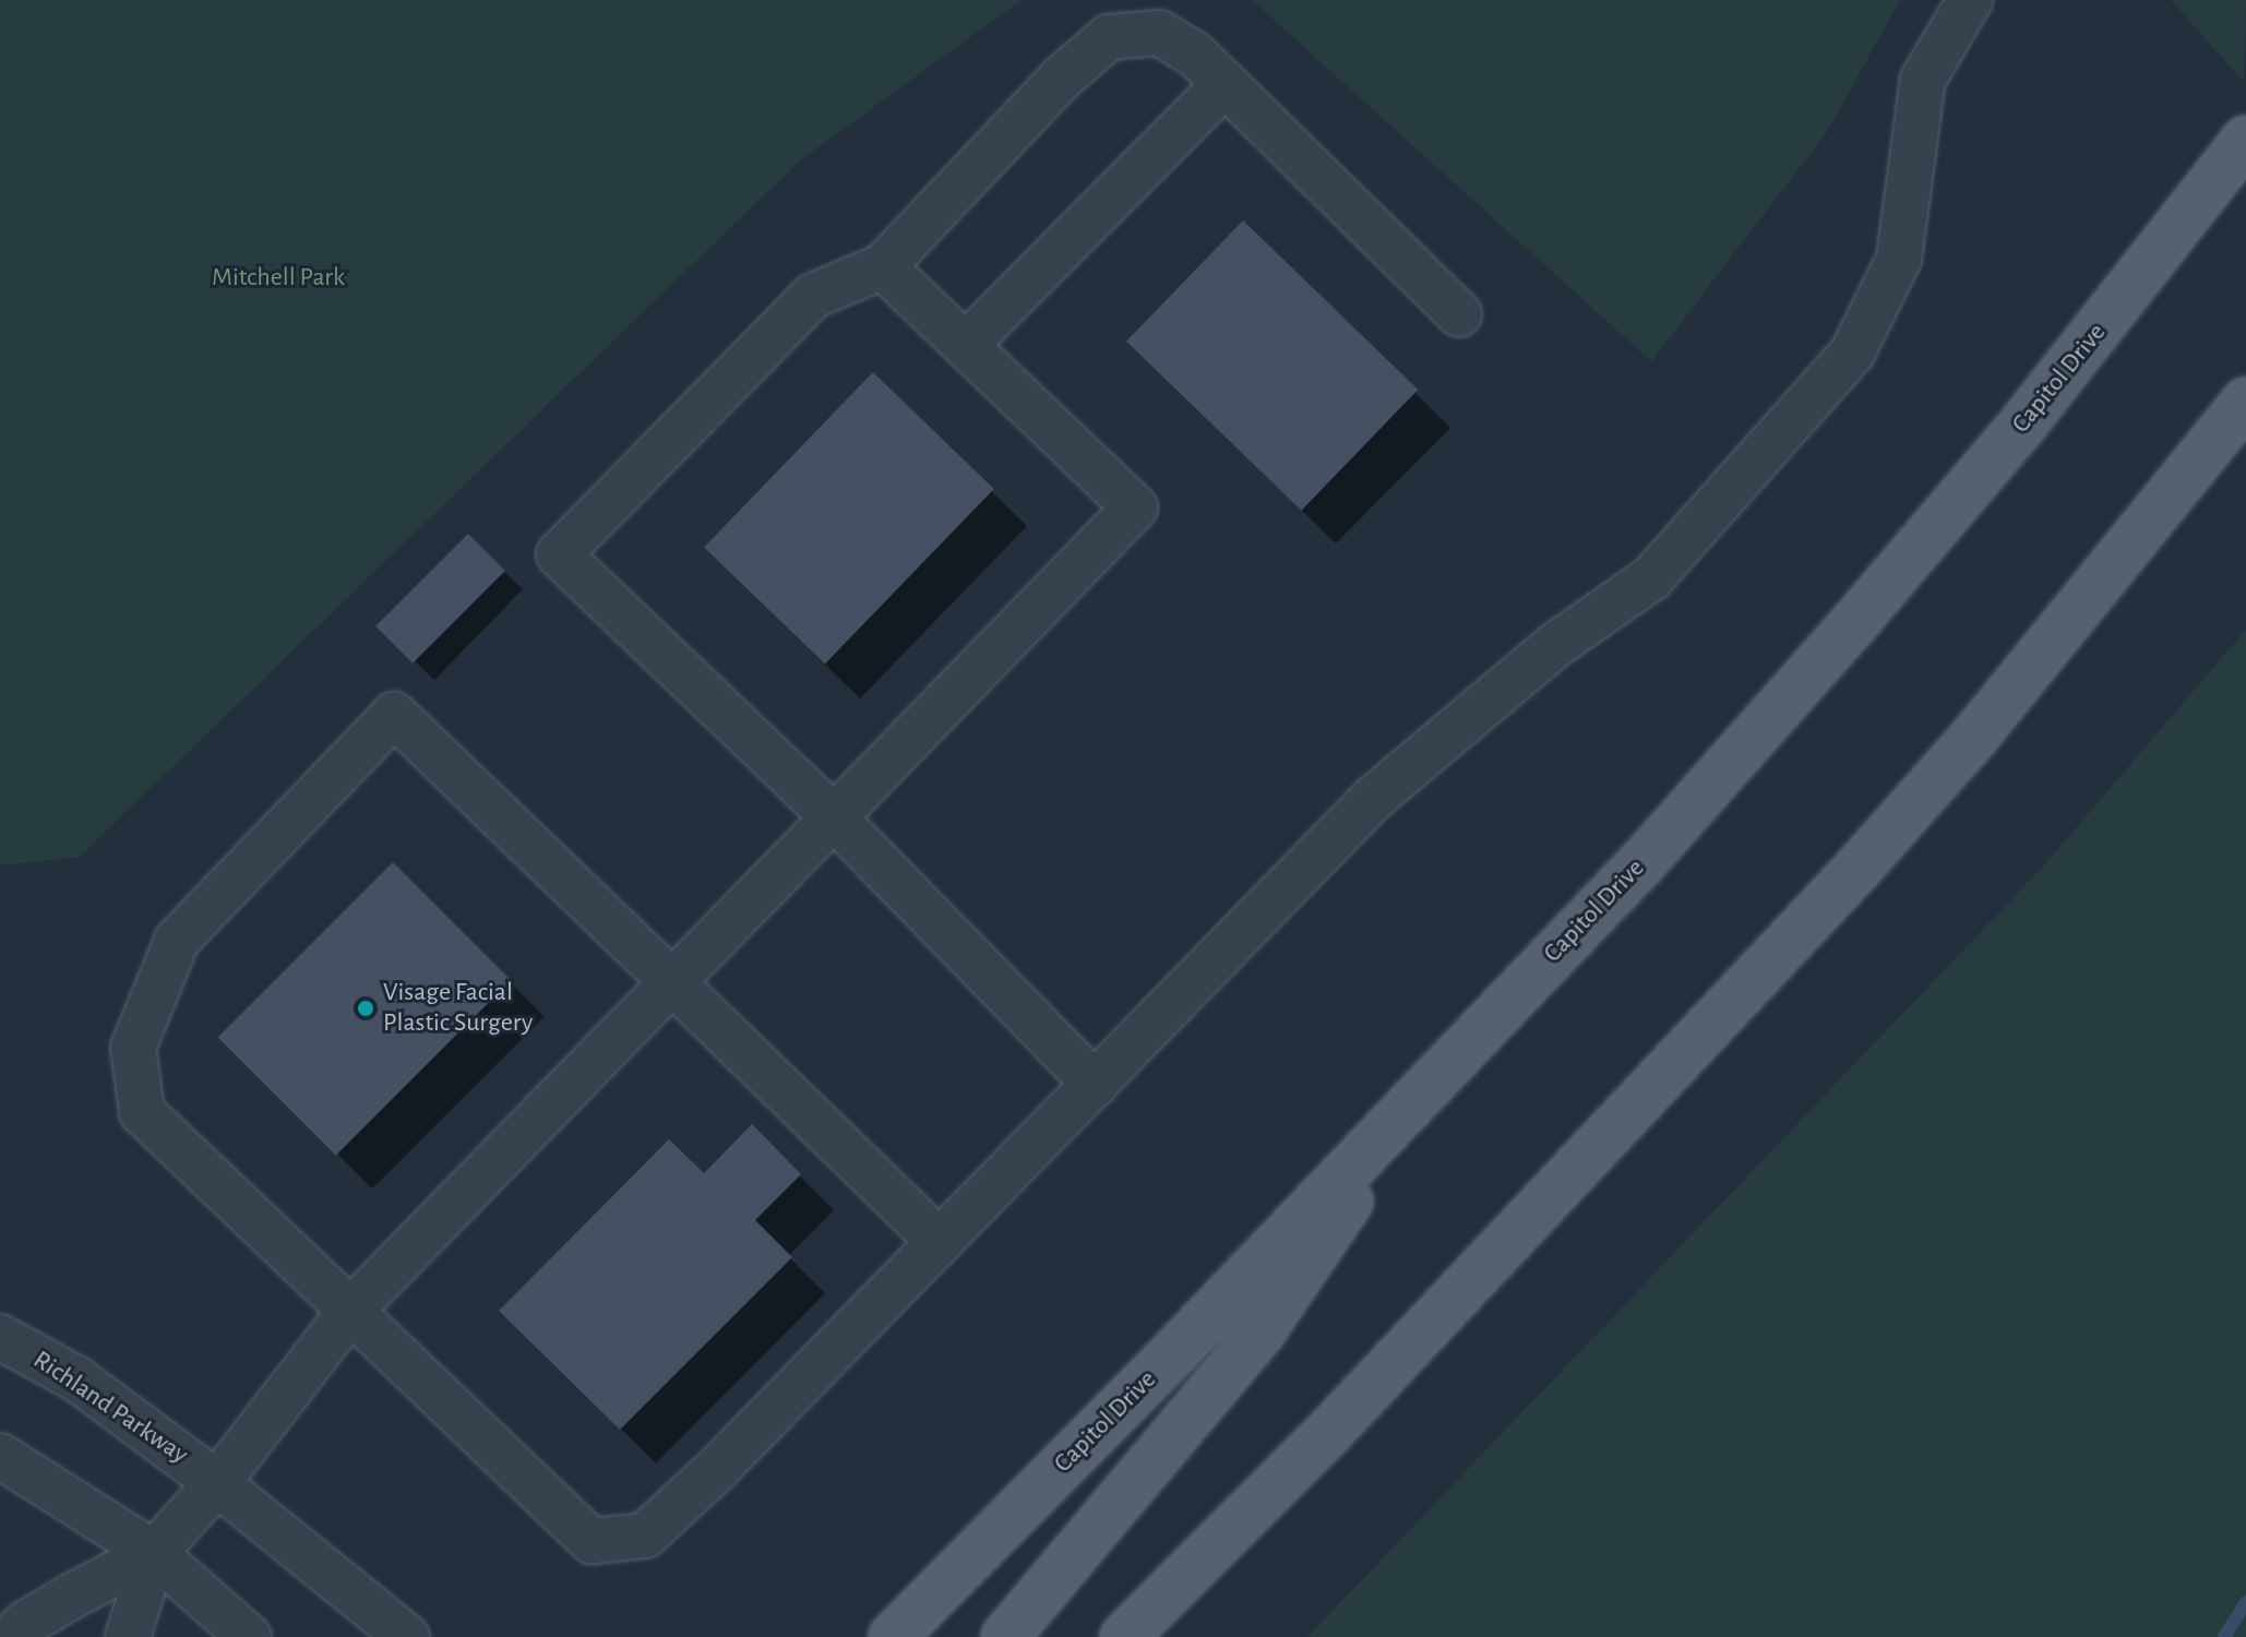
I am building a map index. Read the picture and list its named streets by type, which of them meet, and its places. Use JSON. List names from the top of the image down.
{
  "streets": {
    "main road": ["Capitol Drive"],
    "street": ["Richland Parkway"]
  },
  "parks": ["Mitchell Park"],
  "places": ["Visage Facial Plastic Surgery"]
}
